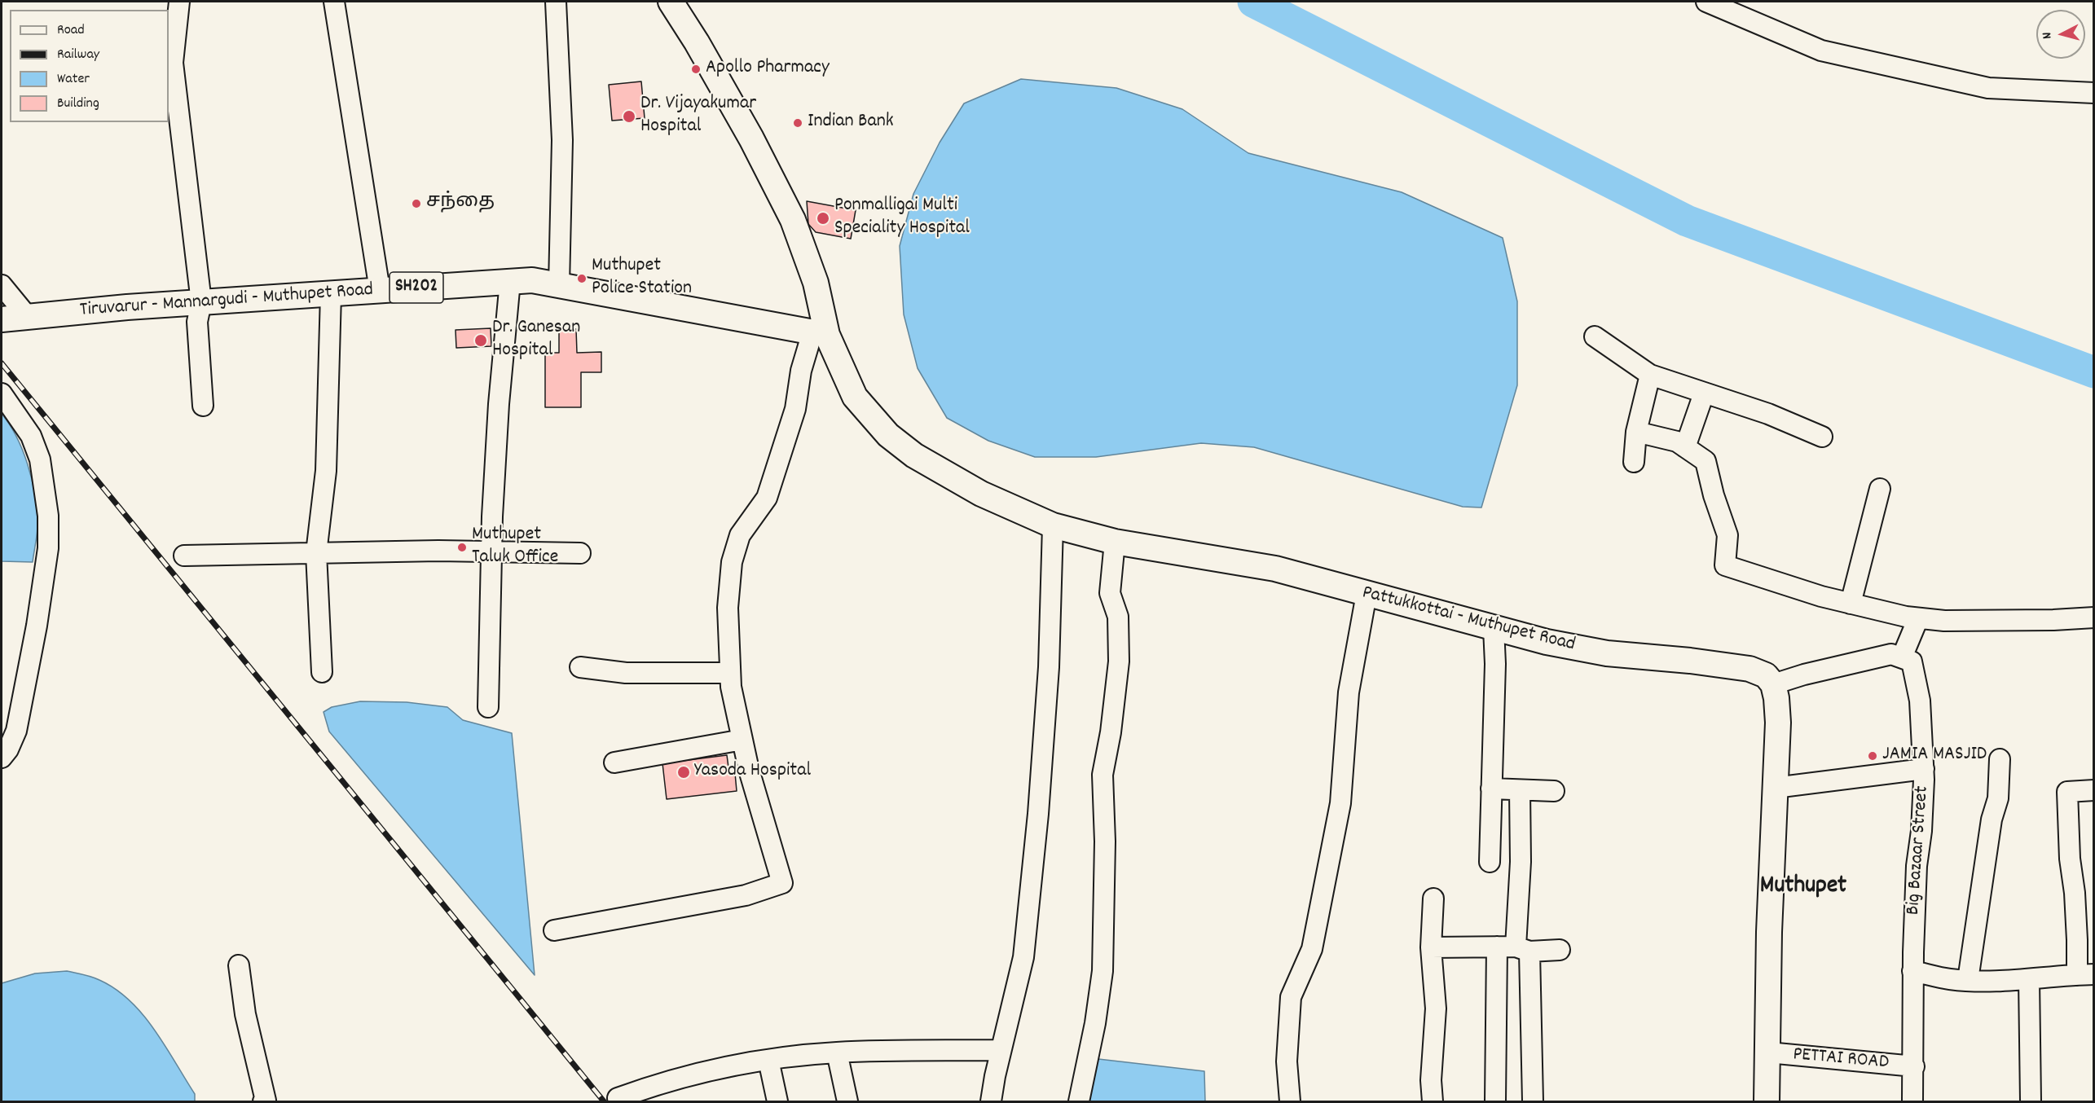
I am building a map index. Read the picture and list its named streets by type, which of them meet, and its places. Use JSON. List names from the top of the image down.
{
  "streets": {
    "main road": ["SH202", "Tiruvarur - Mannargudi - Muthupet Road", "Pattukkottai - Muthupet Road"],
    "street": ["Big Bazaar Street", "PETTAI ROAD"]
  },
  "crossings": [
    ["Tiruvarur - Mannargudi - Muthupet Road", "Pattukkottai - Muthupet Road"],
    ["Big Bazaar Street", "PETTAI ROAD"]
  ],
  "districts": ["Muthupet"],
  "places": [
    "Apollo Pharmacy",
    "Dr. Vijayakumar Hospital",
    "Indian Bank",
    "சந்தை",
    "Ponmalligai Multi Speciality Hospital",
    "Muthupet Police Station",
    "Dr. Ganesan Hospital",
    "Muthupet Taluk Office",
    "JAMIA MASJID",
    "Yasoda Hospital"
  ],
  "legend": [
    "Road",
    "Railway",
    "Water",
    "Building"
  ],
  "north": "left"
}
